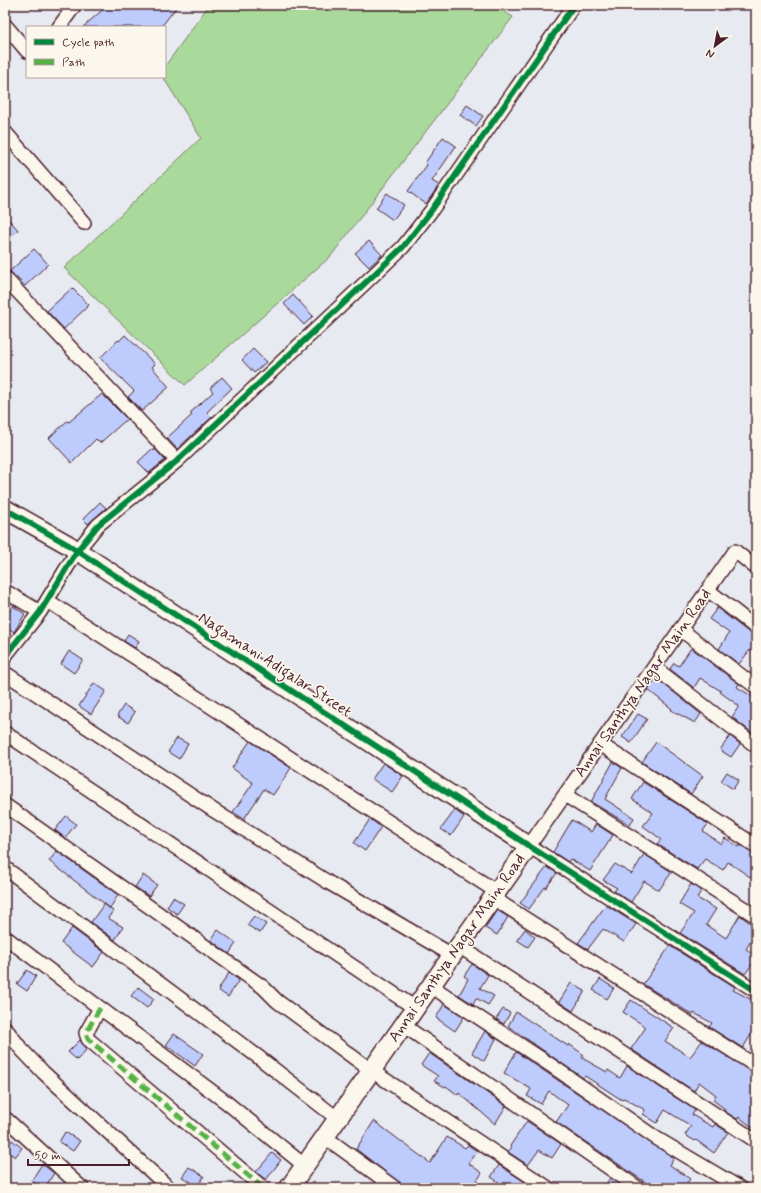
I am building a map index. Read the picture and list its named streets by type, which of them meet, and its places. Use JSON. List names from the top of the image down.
{
  "streets": {
    "street": ["Nagamani Adigalar Street", "Annai Santhya Nagar Main Road"]
  },
  "crossings": [
    ["Nagamani Adigalar Street", "Annai Santhya Nagar Main Road"]
  ],
  "legend": ["Cycle path", "Path"],
  "scale_bar": "50 m",
  "north": "bottom left"
}
